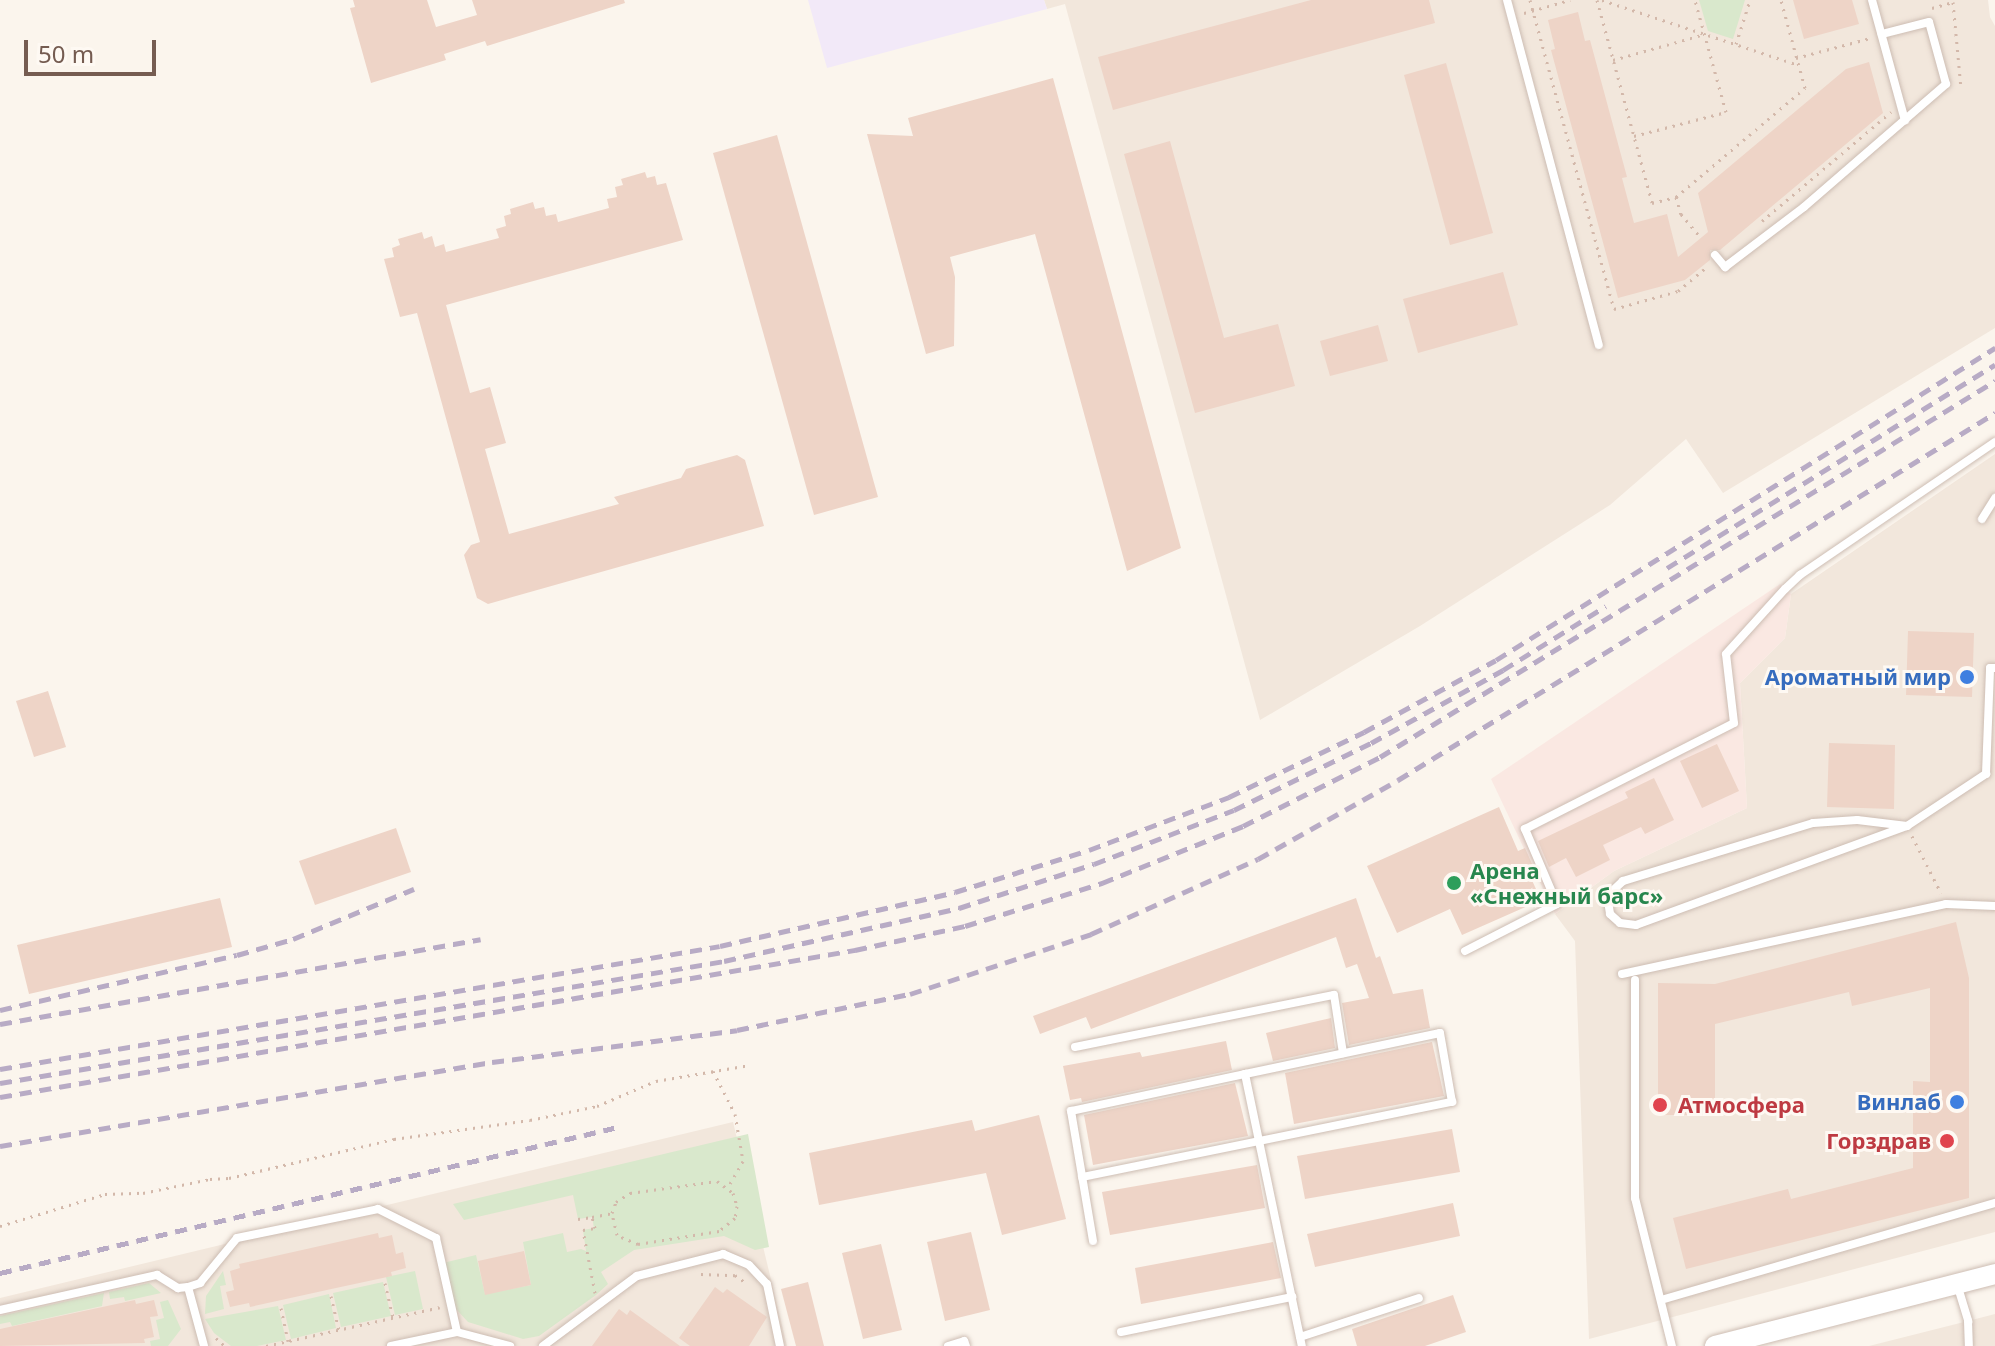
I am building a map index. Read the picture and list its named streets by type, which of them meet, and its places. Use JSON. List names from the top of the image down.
{
  "places": [
    "Ароматный мир",
    "Арена «Снежный барс»",
    "Винлаб",
    "Атмосфера",
    "Горздрав"
  ],
  "scale_bar": "50 m"
}
